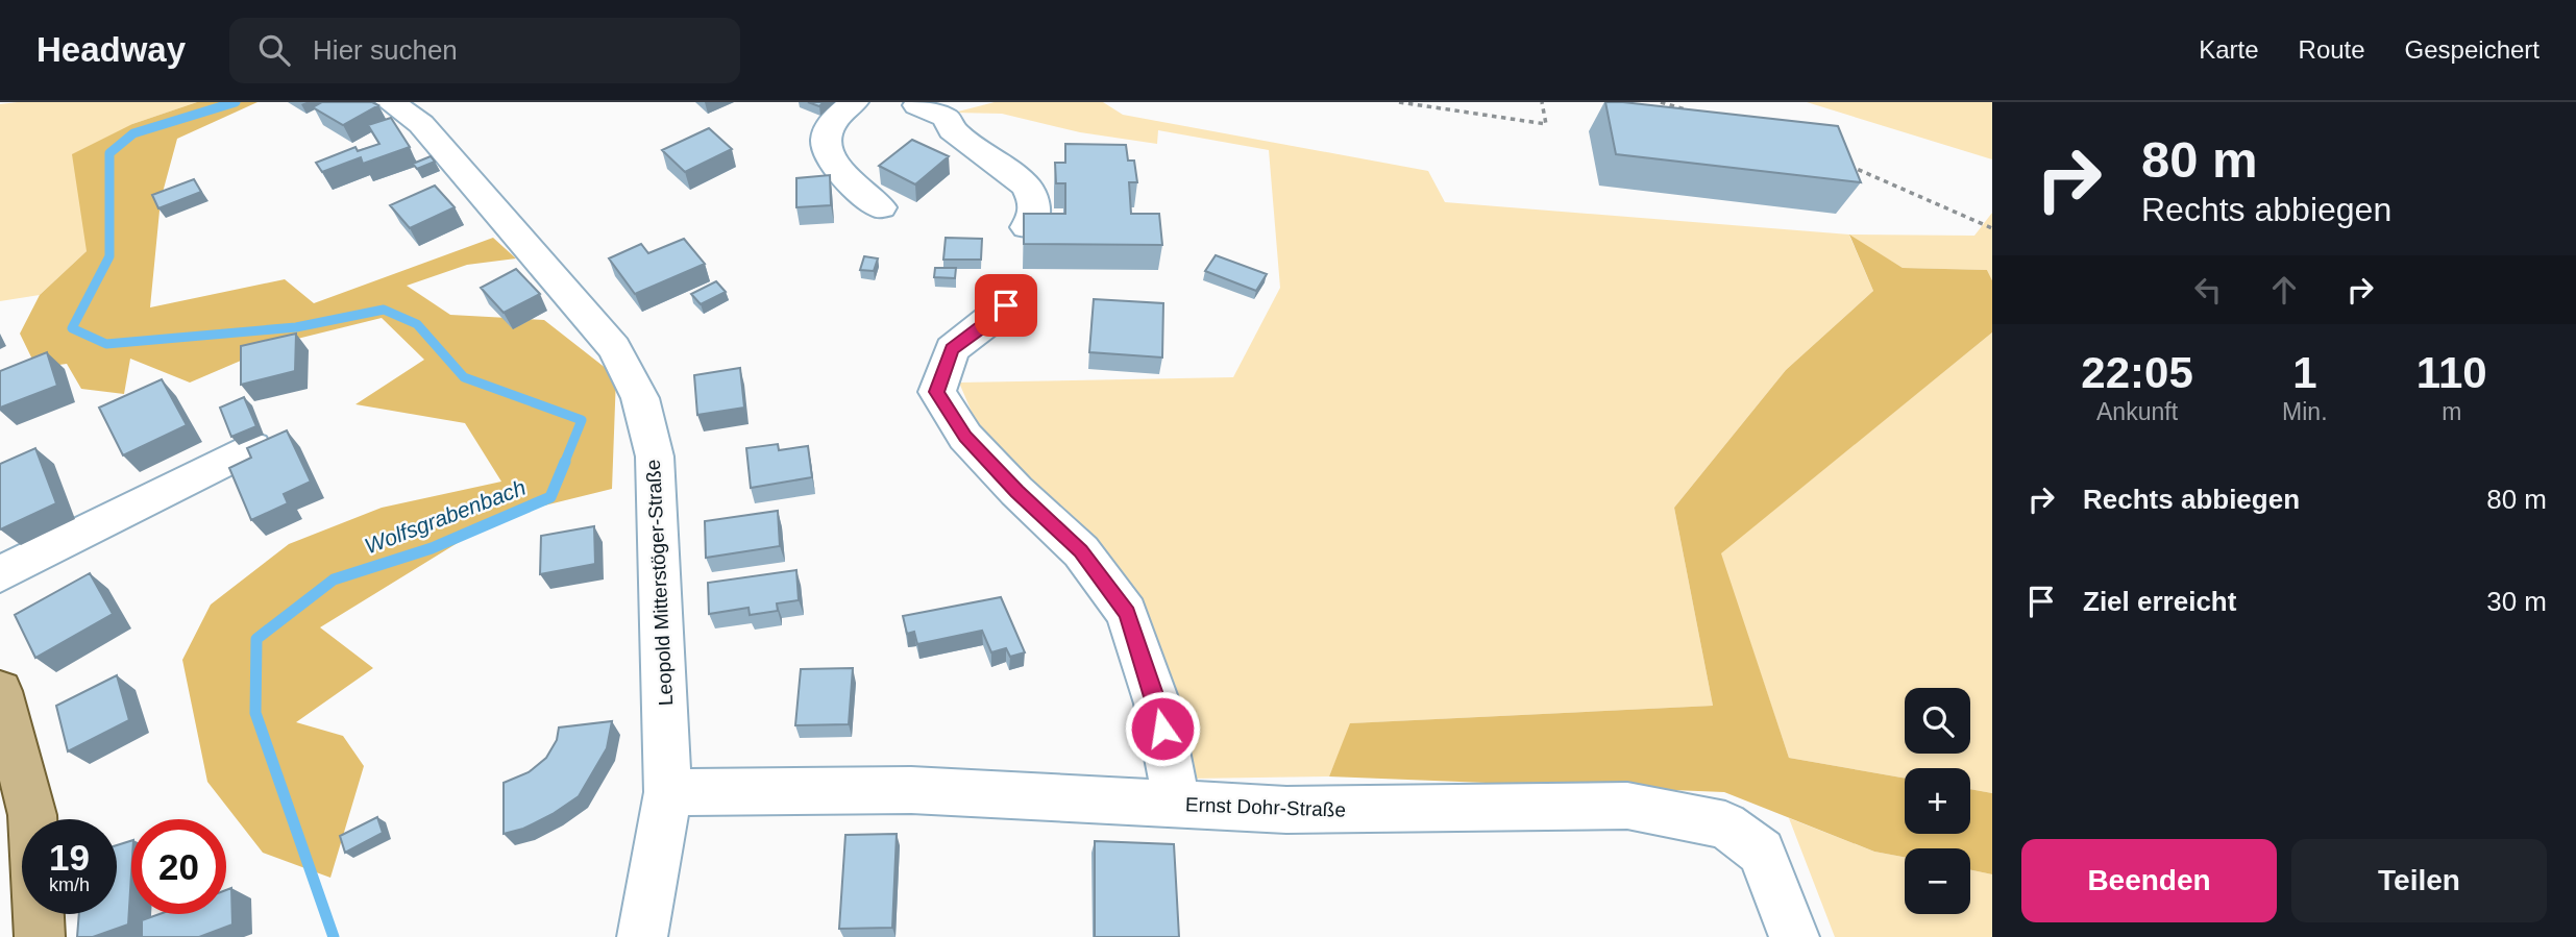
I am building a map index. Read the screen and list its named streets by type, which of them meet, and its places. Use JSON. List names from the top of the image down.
{
  "streets": {
    "street": ["Leopold Mitterstöger-Straße", "Ernst Dohr-Straße"]
  },
  "crossings": [
    ["Leopold Mitterstöger-Straße", "Ernst Dohr-Straße"]
  ],
  "water": ["Wolfsgrabenbach"],
  "page": {
    "header": "Headway",
    "search": "Hier suchen",
    "nav": ["Karte", "Route", "Gespeichert"],
    "turn": ["80 m", "Rechts abbiegen"],
    "eta": [
      "22:05",
      "Ankunft",
      "1",
      "Min.",
      "110",
      "m"
    ],
    "list": [
      {
        "name": "Rechts abbiegen",
        "value": "80 m"
      },
      {
        "name": "Ziel erreicht",
        "value": "30 m"
      }
    ],
    "map_buttons": ["+", "−"],
    "speed": "19 km/h",
    "limit": "20",
    "buttons": ["Beenden", "Teilen"]
  }
}
